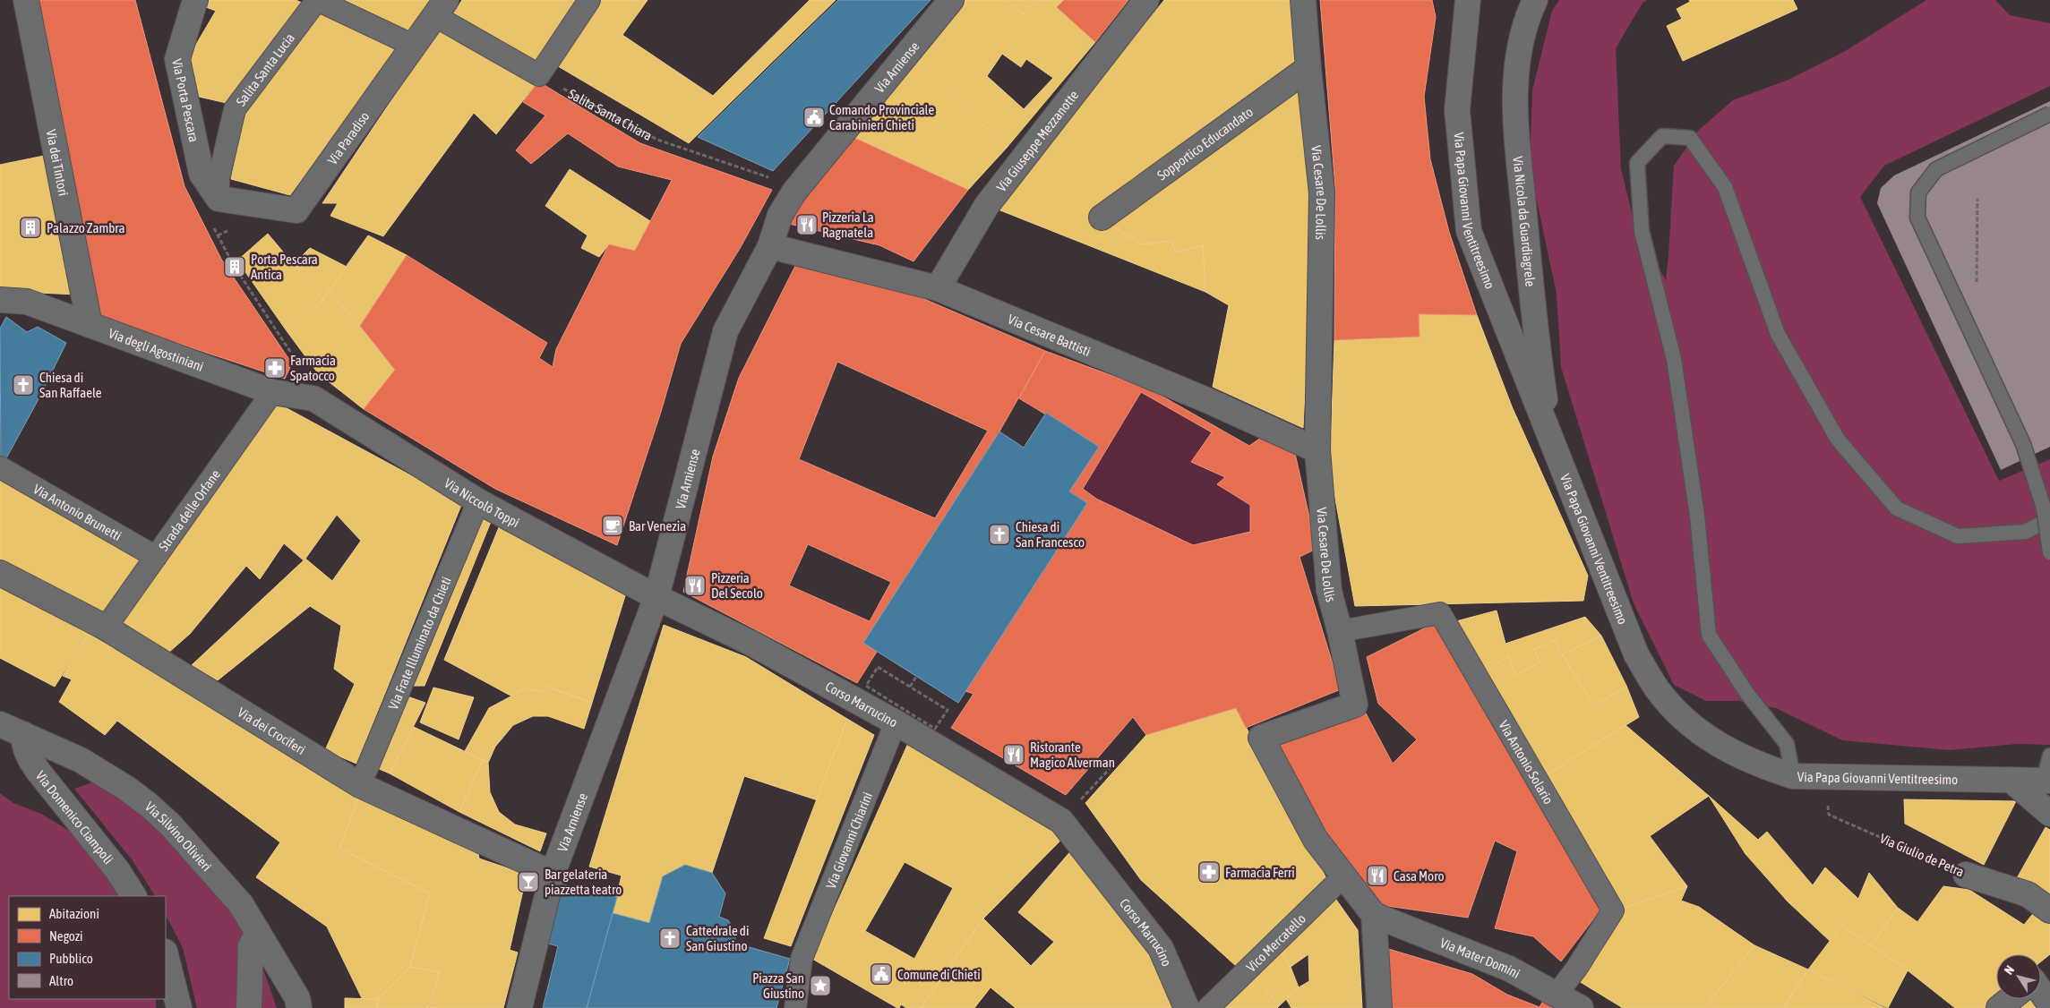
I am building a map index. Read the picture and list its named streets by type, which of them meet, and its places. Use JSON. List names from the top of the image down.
{
  "streets": {
    "main road": ["Via Papa Giovanni Ventitreesimo", "Via Nicola da Guardiagrele"],
    "street": [
      "Via Arniense",
      "Salita Santa Lucia",
      "Via Porta Pescara",
      "Via Paradiso",
      "Via Giuseppe Mezzanotte",
      "Sopportico Educandato",
      "Via dei Tintori",
      "Via Cesare De Lollis",
      "Via Cesare Battisti",
      "Via degli Agostiniani",
      "Via Niccolò Toppi",
      "Strada delle Orfane",
      "Via Antonio Brunetti",
      "Via Frate Illuminato da Chieti",
      "Corso Marrucino",
      "Via dei Crociferi",
      "Via Antonio Solario",
      "Via Domenico Ciampoli",
      "Via Silvino Olivieri",
      "Via Giovanni Chiarini",
      "Via Giulio de Petra",
      "Vico Mercatello",
      "Via Mater Domini"
    ],
    "path": ["Salita Santa Chiara"]
  },
  "crossings": [
    ["Via Arniense", "Salita Santa Chiara"],
    ["Via Arniense", "Via Cesare Battisti"],
    ["Via Arniense", "Via Niccolò Toppi"],
    ["Via Arniense", "Corso Marrucino"],
    ["Via Arniense", "Via dei Crociferi"],
    ["Salita Santa Lucia", "Via Porta Pescara"],
    ["Salita Santa Lucia", "Via Paradiso"],
    ["Via Porta Pescara", "Via Paradiso"],
    ["Via Giuseppe Mezzanotte", "Via Cesare Battisti"],
    ["Sopportico Educandato", "Via Cesare De Lollis"],
    ["Via dei Tintori", "Via degli Agostiniani"],
    ["Via Cesare De Lollis", "Via Cesare Battisti"],
    ["Via Cesare De Lollis", "Via Antonio Solario"],
    ["Via Cesare De Lollis", "Vico Mercatello"],
    ["Via Cesare De Lollis", "Via Mater Domini"],
    ["Via Papa Giovanni Ventitreesimo", "Via Nicola da Guardiagrele"],
    ["Via Papa Giovanni Ventitreesimo", "Via Giulio de Petra"],
    ["Via degli Agostiniani", "Via Niccolò Toppi"],
    ["Via degli Agostiniani", "Strada delle Orfane"],
    ["Via Niccolò Toppi", "Via Frate Illuminato da Chieti"],
    ["Via Niccolò Toppi", "Corso Marrucino"],
    ["Strada delle Orfane", "Via Antonio Brunetti"],
    ["Strada delle Orfane", "Via dei Crociferi"],
    ["Via Frate Illuminato da Chieti", "Via dei Crociferi"],
    ["Corso Marrucino", "Via Giovanni Chiarini"],
    ["Via Antonio Solario", "Via Mater Domini"],
    ["Via Domenico Ciampoli", "Via Silvino Olivieri"]
  ],
  "places": {
    "public building": ["Comando Provinciale Carabinieri Chieti", "Comune di Chieti"],
    "restaurant": [
      "Pizzeria La Ragnatela",
      "Pizzeria Del Secolo",
      "Ristorante Magico Alverman",
      "Casa Moro"
    ],
    "building": ["Palazzo Zambra", "Porta Pescara Antica"],
    "pharmacy": ["Farmacia Spatocco", "Farmacia Ferri"],
    "church": ["Chiesa di San Raffaele", "Chiesa di San Francesco", "Cattedrale di San Giustino"],
    "cafe": ["Bar Venezia"],
    "bar": ["Bar gelateria piazzetta teatro"],
    "place": ["Piazza San Giustino"]
  },
  "legend": [
    "Abitazioni",
    "Negozi",
    "Pubblico",
    "Altro"
  ],
  "north": "top left"
}
